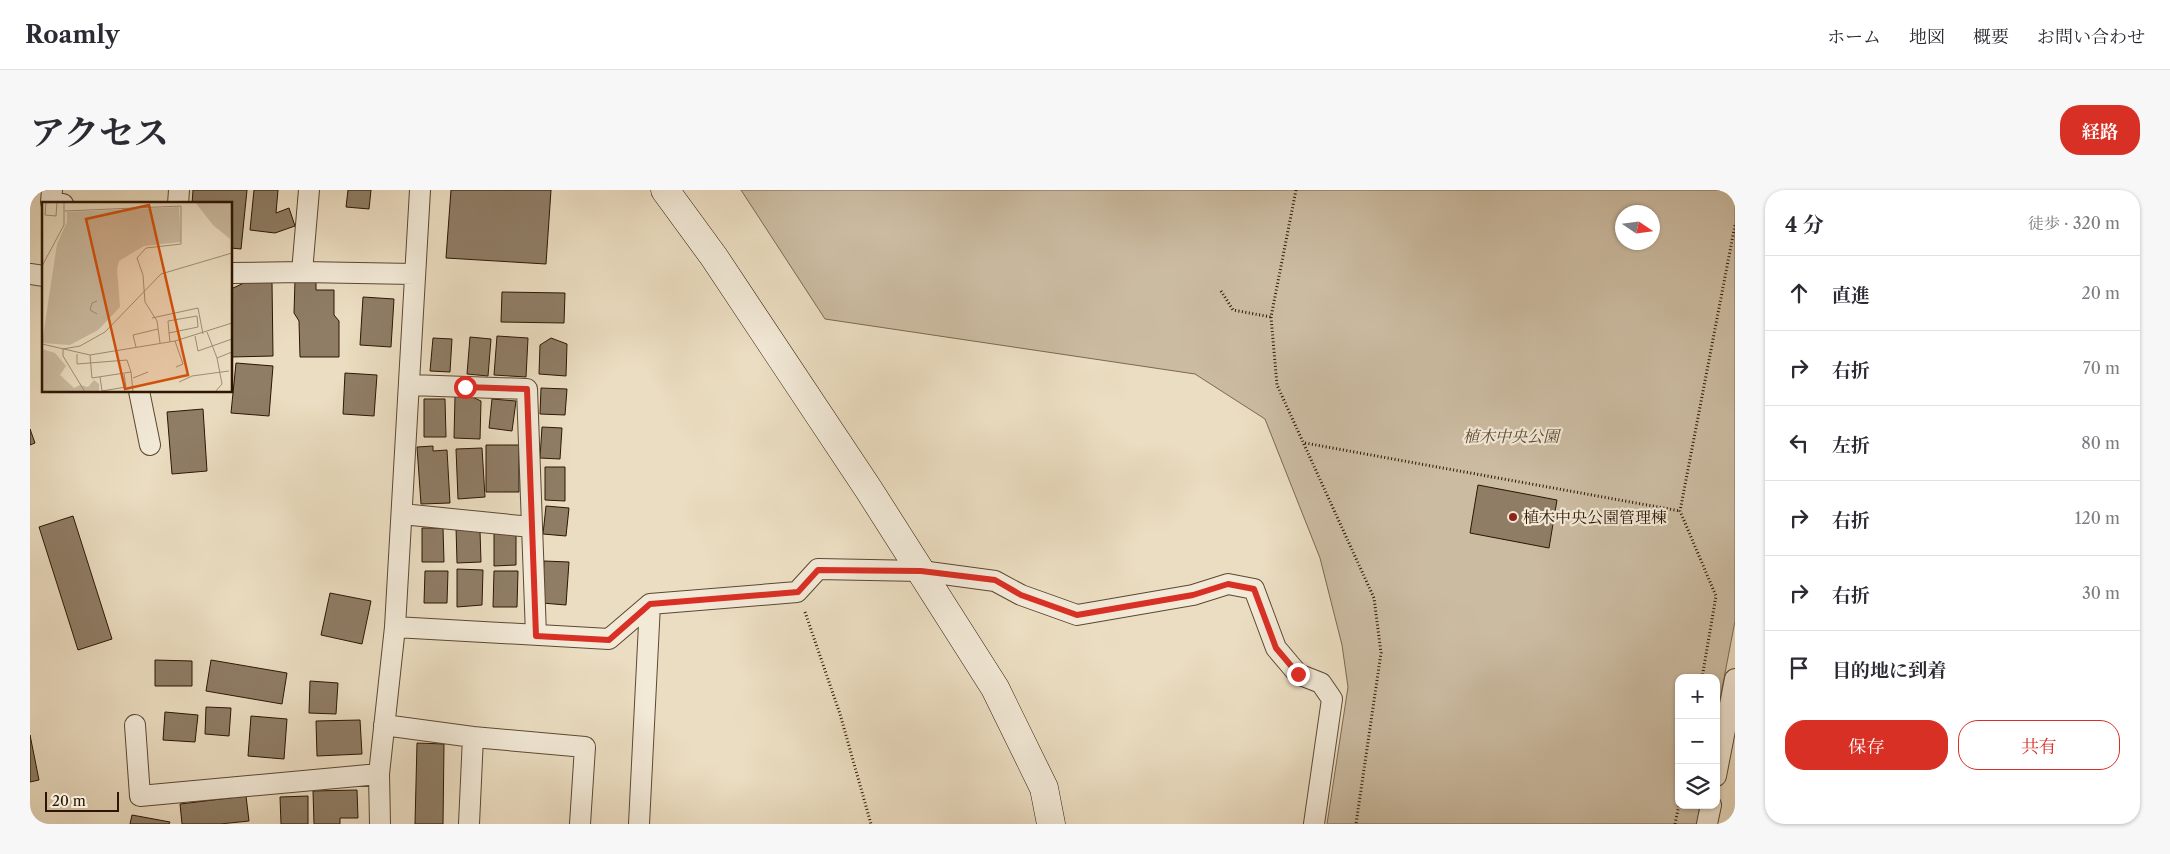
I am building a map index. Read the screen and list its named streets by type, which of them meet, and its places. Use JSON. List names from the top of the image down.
{
  "parks": ["植木中央公園"],
  "places": ["植木中央公園管理棟"],
  "scale_bar": "20 m",
  "north": "right",
  "page": {
    "header": "Roamly",
    "nav": [
      "ホーム",
      "地図",
      "概要",
      "お問い合わせ"
    ],
    "title": "アクセス",
    "buttons": [
      "経路",
      ["保存", "共有"]
    ],
    "heading": ["4 分", "徒歩 · 320 m"],
    "list": [
      ["直進", "20 m"],
      ["右折", "70 m"],
      ["左折", "80 m"],
      ["右折", "120 m"],
      ["右折", "30 m"],
      "目的地に到着"
    ],
    "map_buttons": ["+", "−"],
    "scale": "20 m"
  }
}
